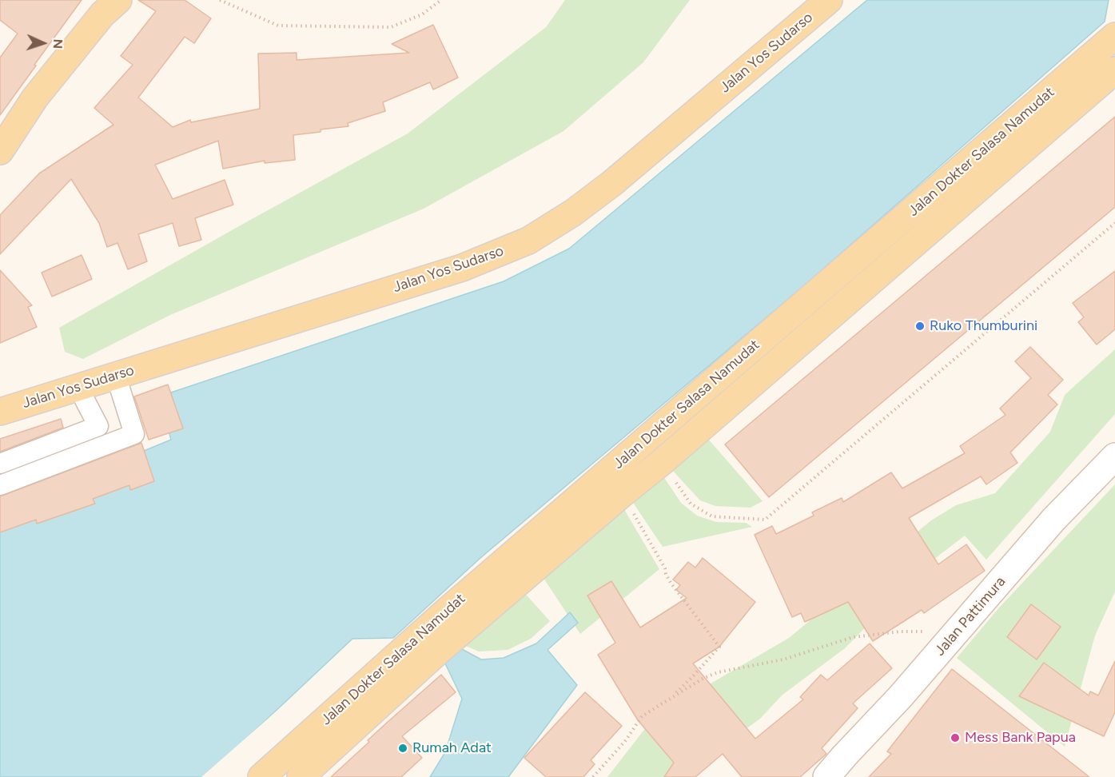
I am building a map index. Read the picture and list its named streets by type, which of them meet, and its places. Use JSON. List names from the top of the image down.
{
  "streets": {
    "main road": ["Jalan Yos Sudarso", "Jalan Dokter Salasa Namudat", "Jalan Pattimura"]
  },
  "places": ["Ruko Thumburini", "Mess Bank Papua", "Rumah Adat"],
  "north": "right"
}
